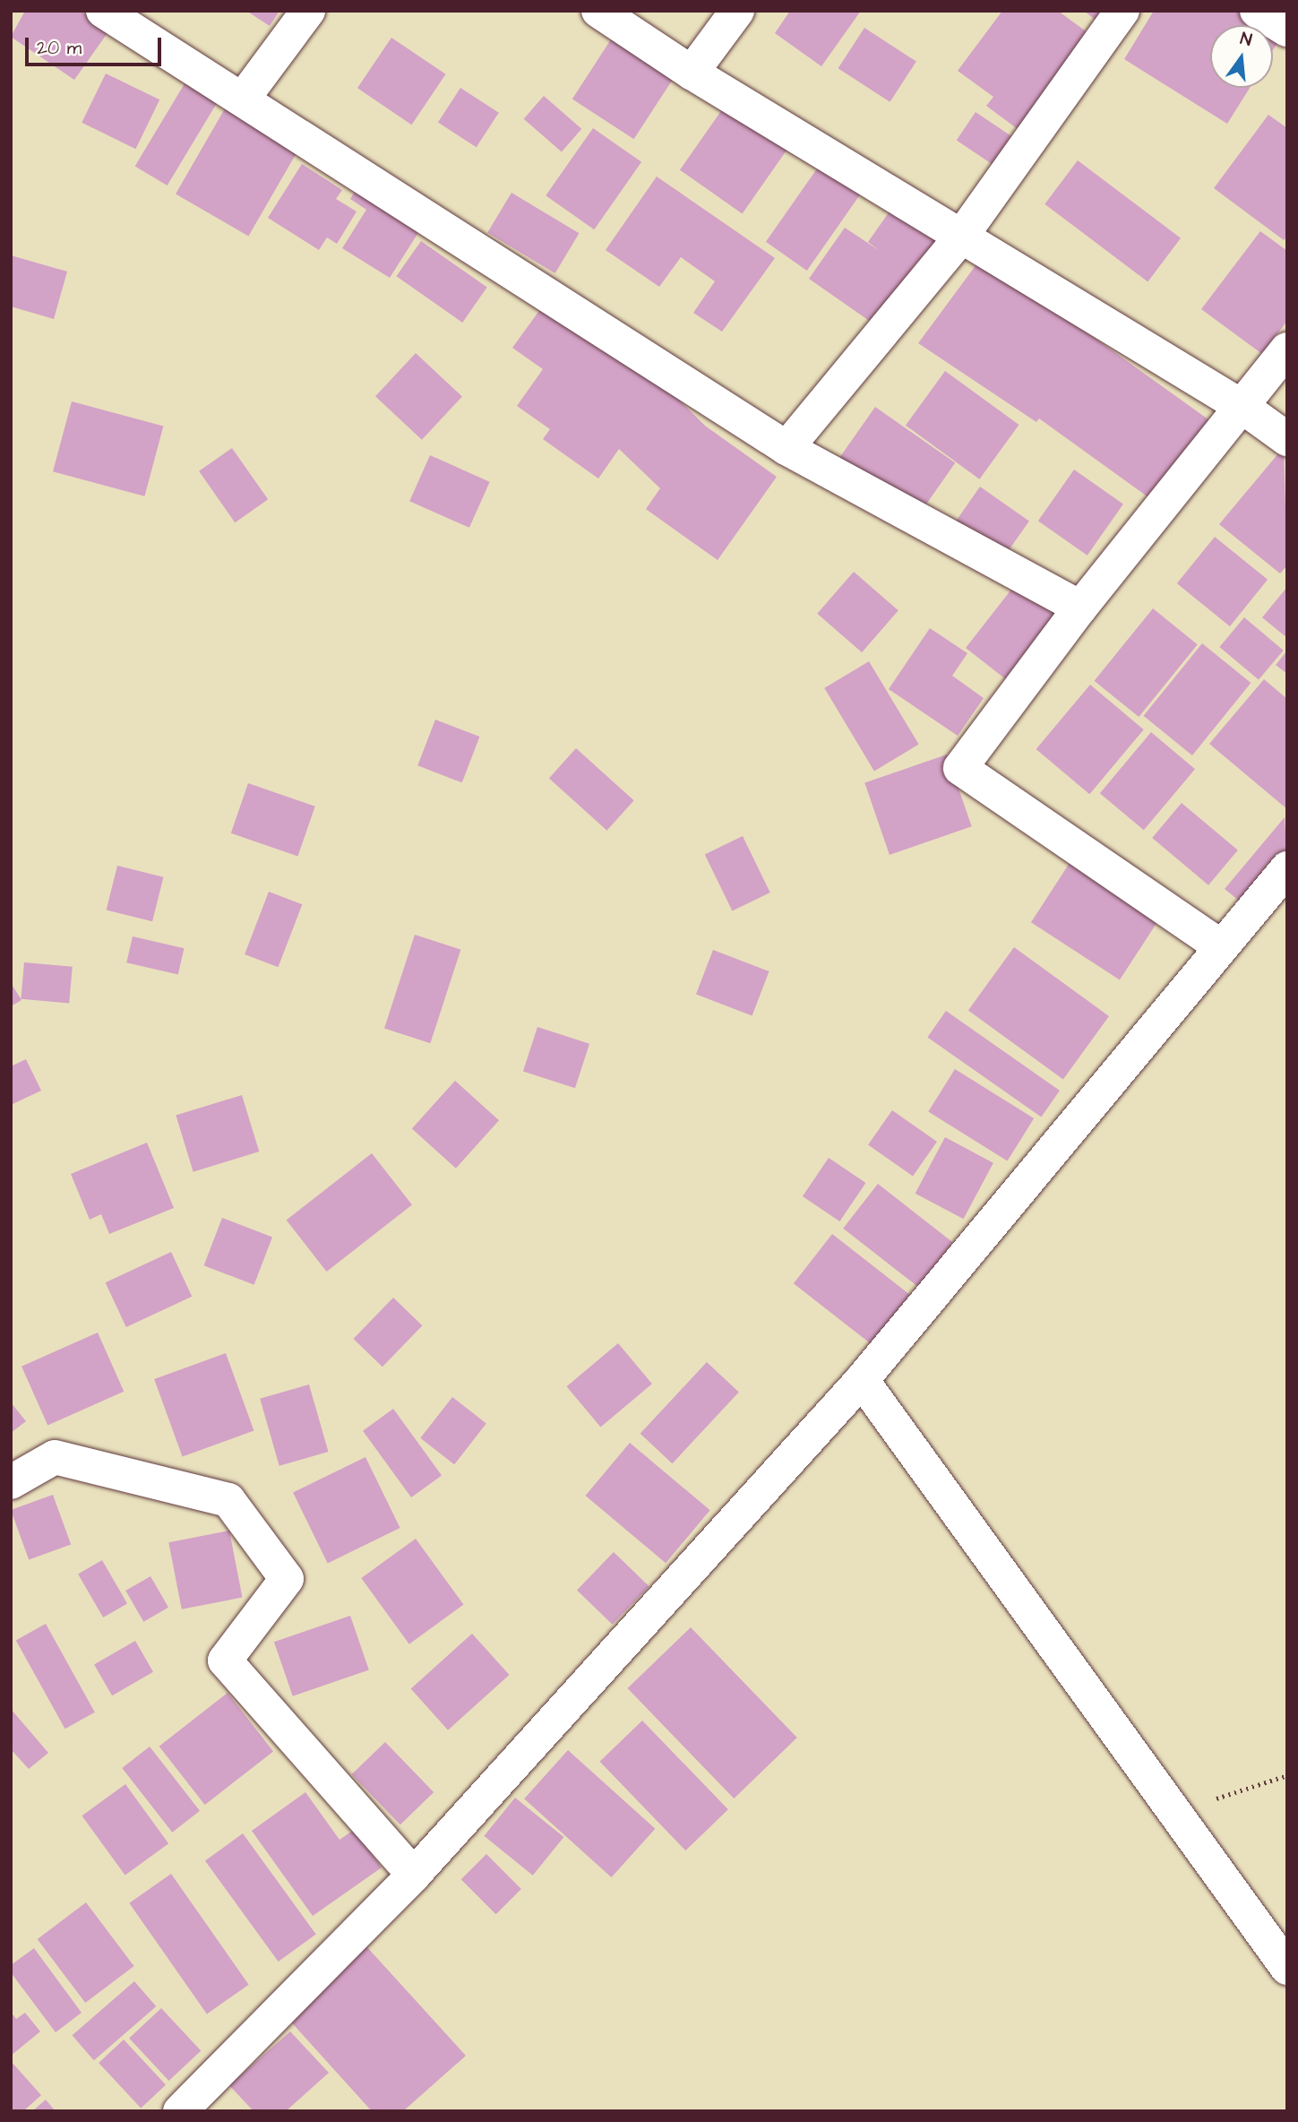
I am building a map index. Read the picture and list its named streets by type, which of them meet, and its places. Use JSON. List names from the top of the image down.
{
  "scale_bar": "20 m",
  "north": "top"
}
